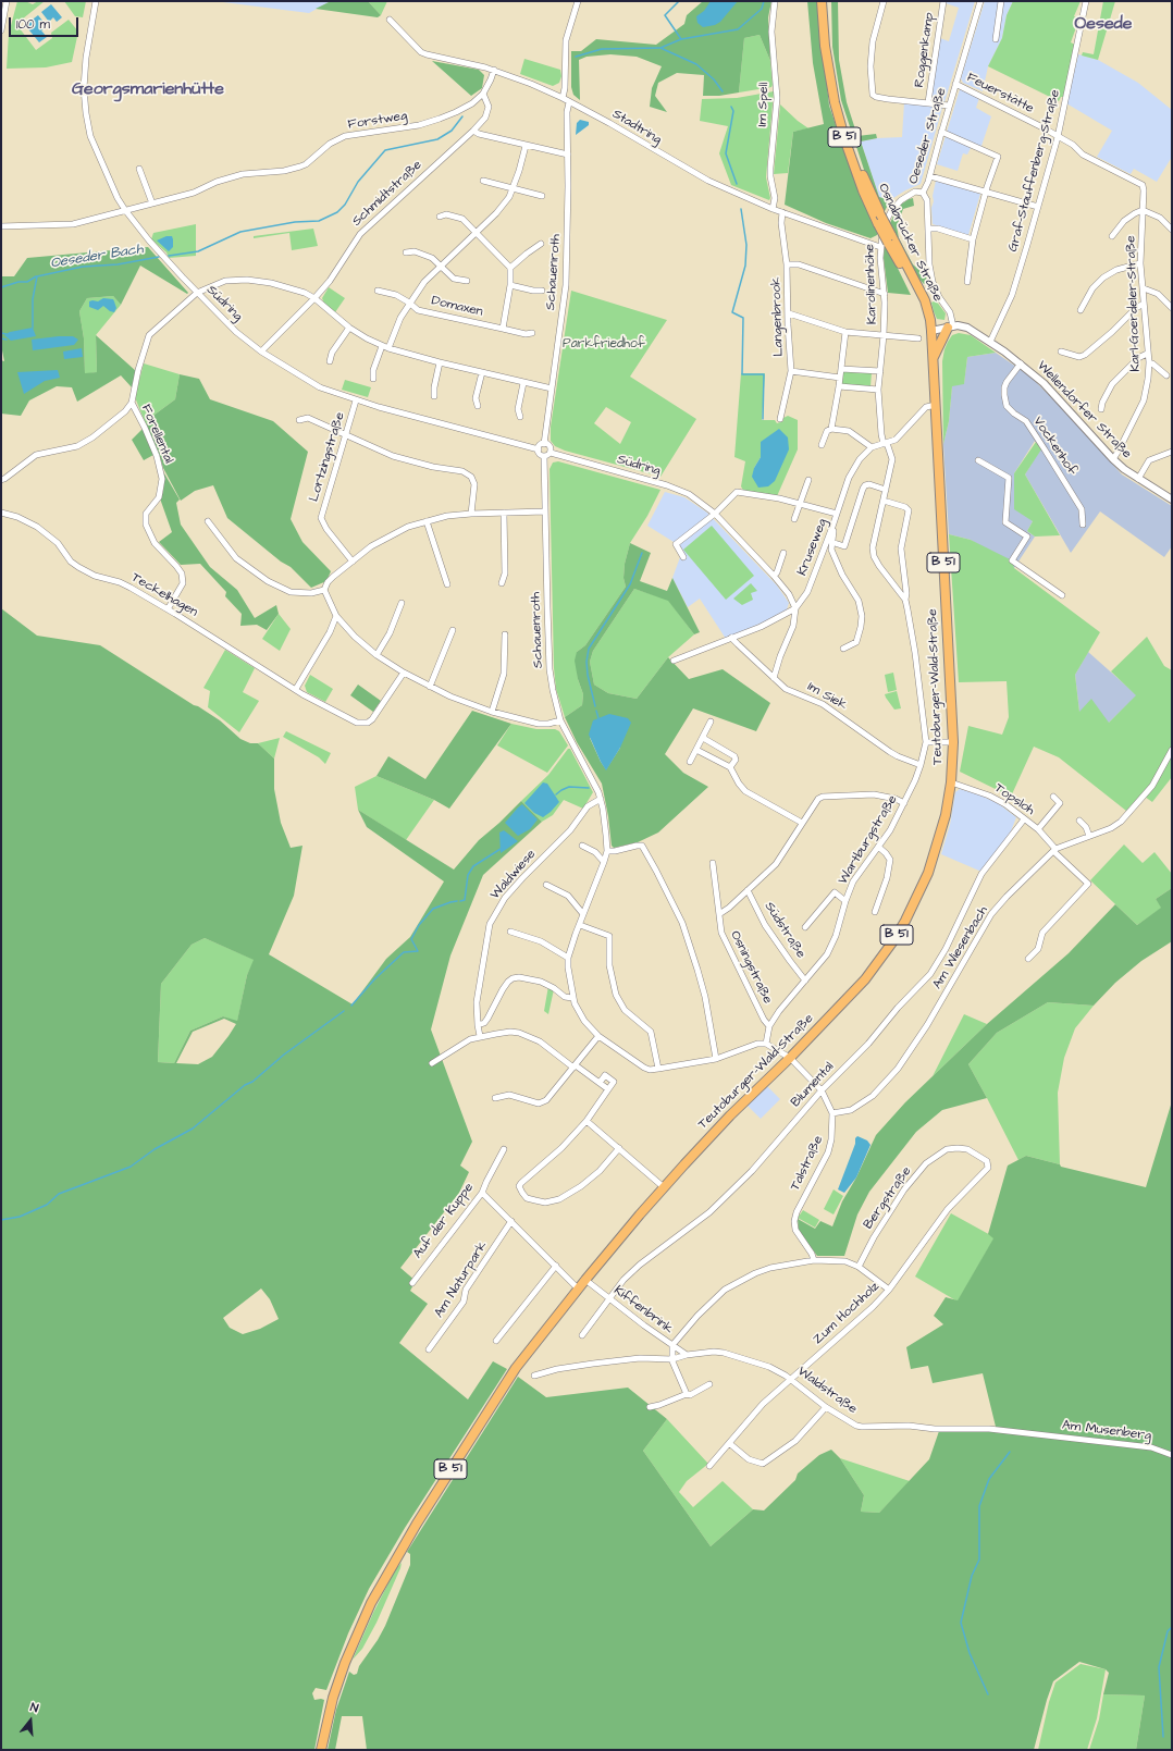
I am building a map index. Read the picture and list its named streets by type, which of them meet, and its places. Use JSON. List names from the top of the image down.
{
  "streets": {
    "main road": ["B 51", "Osnabrücker Straße", "Teutoburger-Wald-Straße"],
    "street": [
      "Roggenkamp",
      "Feuerstätte",
      "Im Spell",
      "Forstweg",
      "Stadtring",
      "Oeseder Straße",
      "Graf-Stauffenberg-Straße",
      "Schmidtstraße",
      "Schauenroth",
      "Karolinenhöhe",
      "Südring",
      "Karl-Goerdeler-Straße",
      "Domaxen",
      "Langenbrook",
      "Wellendorfer Straße",
      "Forellental",
      "Vockenhof",
      "Lortzingstraße",
      "Kruseweg",
      "Teckelhagen",
      "Im Siek",
      "Topsloh",
      "Wartburgstraße",
      "Waldwiese",
      "Südstraße",
      "Am Wiesenbach",
      "Osningstraße",
      "Blumental",
      "Talstraße",
      "Bergstraße",
      "Auf der Kuppe",
      "Am Naturpark",
      "Kiffenbrink",
      "Zum Hochholz",
      "Waldstraße",
      "Am Musenberg"
    ]
  },
  "crossings": [
    ["Feuerstätte", "Oeseder Straße"],
    ["Feuerstätte", "Graf-Stauffenberg-Straße"],
    ["Feuerstätte", "Karl-Goerdeler-Straße"],
    ["Im Spell", "Stadtring"],
    ["Forstweg", "Stadtring"],
    ["Forstweg", "Schmidtstraße"],
    ["Forstweg", "Südring"],
    ["Stadtring", "Osnabrücker Straße"],
    ["Stadtring", "Schauenroth"],
    ["Stadtring", "Karolinenhöhe"],
    ["Stadtring", "Langenbrook"],
    ["Oeseder Straße", "Karolinenhöhe"],
    ["Oeseder Straße", "Wellendorfer Straße"],
    ["Graf-Stauffenberg-Straße", "Wellendorfer Straße"],
    ["Schmidtstraße", "Südring"],
    ["Osnabrücker Straße", "Karolinenhöhe"],
    ["Osnabrücker Straße", "Wellendorfer Straße"],
    ["Osnabrücker Straße", "Teutoburger-Wald-Straße"],
    ["Schauenroth", "Südring"],
    ["Schauenroth", "Waldwiese"],
    ["Südring", "Lortzingstraße"],
    ["Südring", "Kruseweg"],
    ["Karl-Goerdeler-Straße", "Wellendorfer Straße"],
    ["Wellendorfer Straße", "Vockenhof"],
    ["Wellendorfer Straße", "Teutoburger-Wald-Straße"],
    ["Forellental", "Teckelhagen"],
    ["Kruseweg", "Im Siek"],
    ["Teutoburger-Wald-Straße", "Topsloh"],
    ["Teutoburger-Wald-Straße", "Talstraße"],
    ["Teutoburger-Wald-Straße", "Kiffenbrink"],
    ["Im Siek", "Wartburgstraße"],
    ["Topsloh", "Am Wiesenbach"],
    ["Topsloh", "Blumental"],
    ["Wartburgstraße", "Südstraße"],
    ["Wartburgstraße", "Osningstraße"],
    ["Wartburgstraße", "Talstraße"],
    ["Am Wiesenbach", "Talstraße"],
    ["Blumental", "Talstraße"],
    ["Blumental", "Kiffenbrink"],
    ["Talstraße", "Kiffenbrink"],
    ["Bergstraße", "Kiffenbrink"],
    ["Bergstraße", "Zum Hochholz"],
    ["Kiffenbrink", "Zum Hochholz"],
    ["Zum Hochholz", "Waldstraße"],
    ["Waldstraße", "Am Musenberg"]
  ],
  "districts": ["Oesede", "Georgsmarienhütte"],
  "water": ["Oeseder Bach"],
  "parks": ["Parkfriedhof"],
  "scale_bar": "100 m",
  "north": "top"
}
